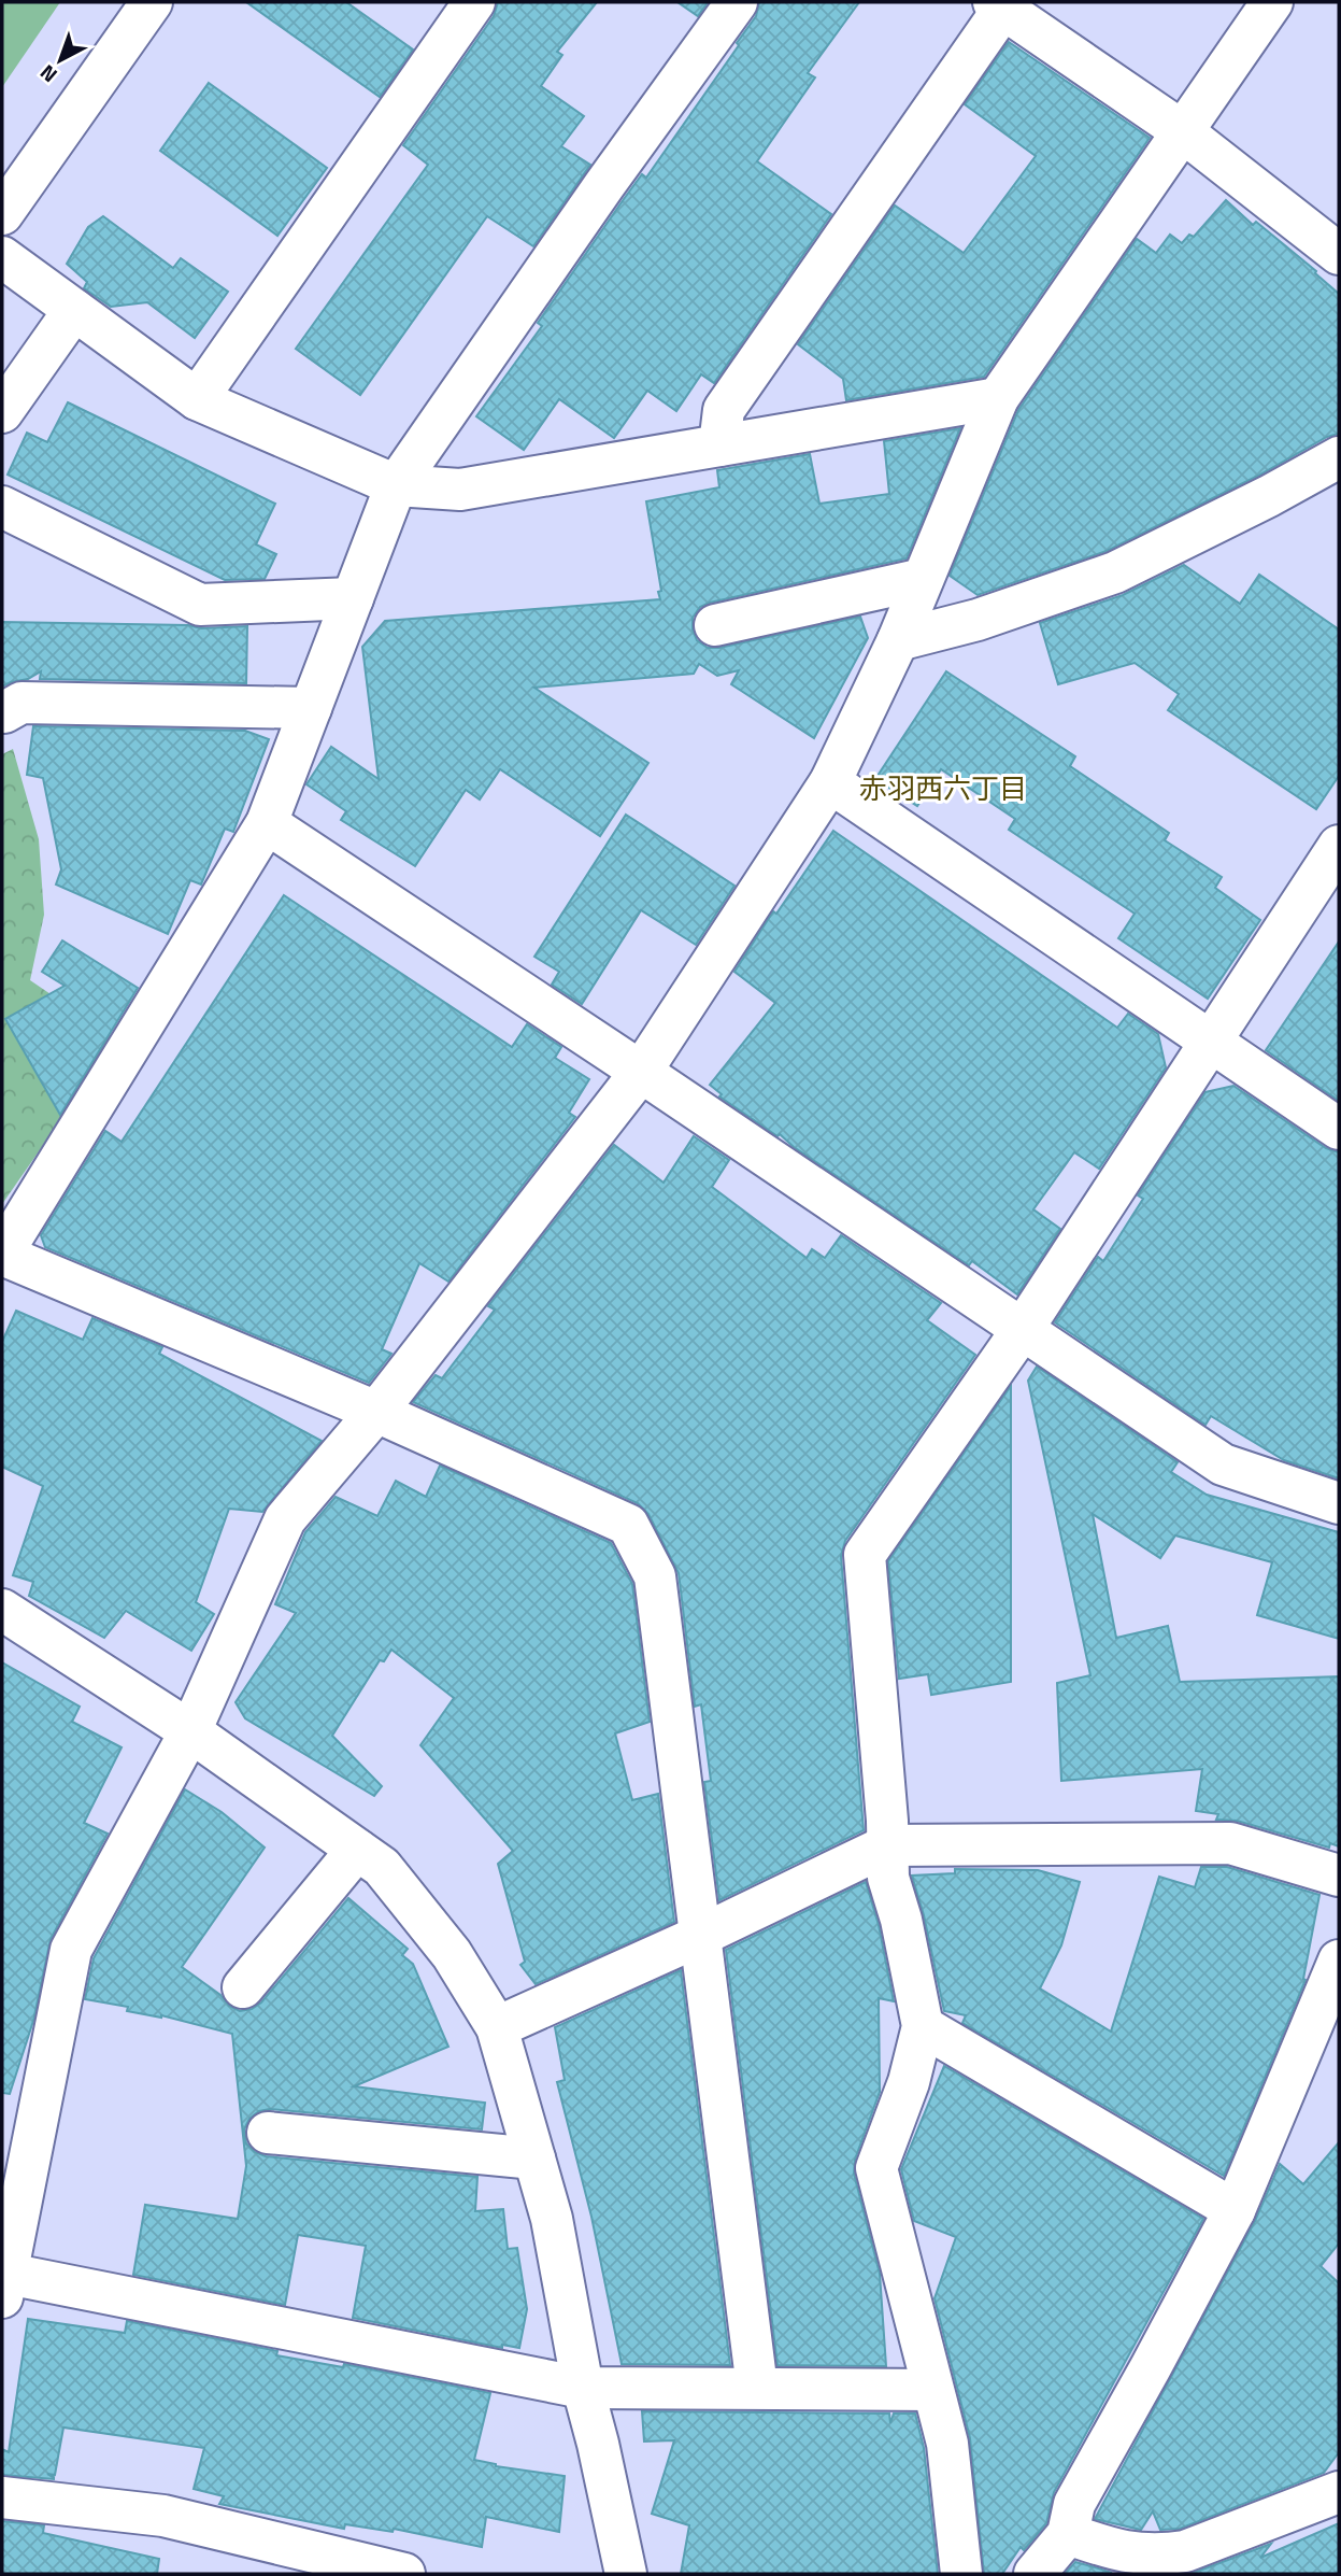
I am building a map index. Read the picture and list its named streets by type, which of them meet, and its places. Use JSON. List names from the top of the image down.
{
  "districts": ["赤羽西六丁目"],
  "north": "bottom left"
}
